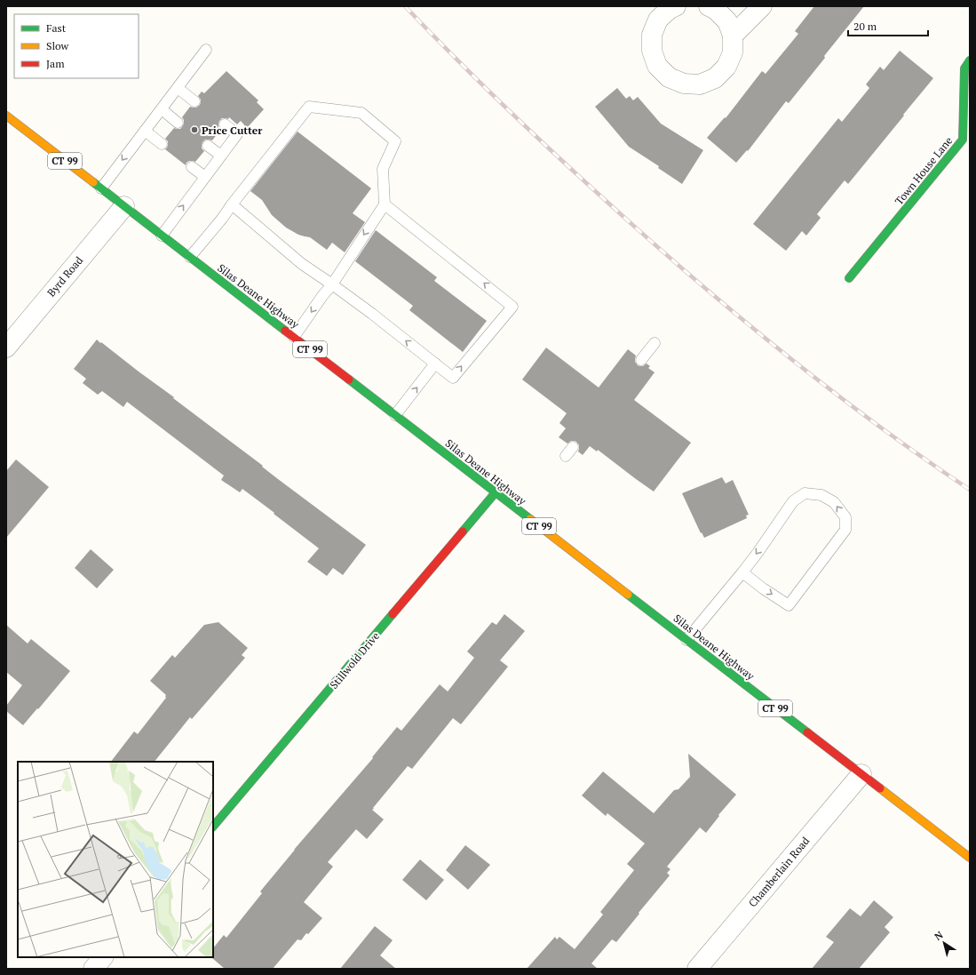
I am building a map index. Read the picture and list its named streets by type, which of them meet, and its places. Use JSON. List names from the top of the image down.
{
  "streets": {
    "main road": [
      "CT 99",
      "Town House Lane",
      "Silas Deane Highway",
      "Stillwold Drive"
    ],
    "street": ["Byrd Road", "Chamberlain Road"]
  },
  "crossings": [
    ["Byrd Road", "Silas Deane Highway"],
    ["Silas Deane Highway", "Stillwold Drive"],
    ["Silas Deane Highway", "Chamberlain Road"]
  ],
  "places": ["Price Cutter"],
  "legend": ["Fast", "Slow", "Jam"],
  "scale_bar": "20 m",
  "north": "top left"
}
